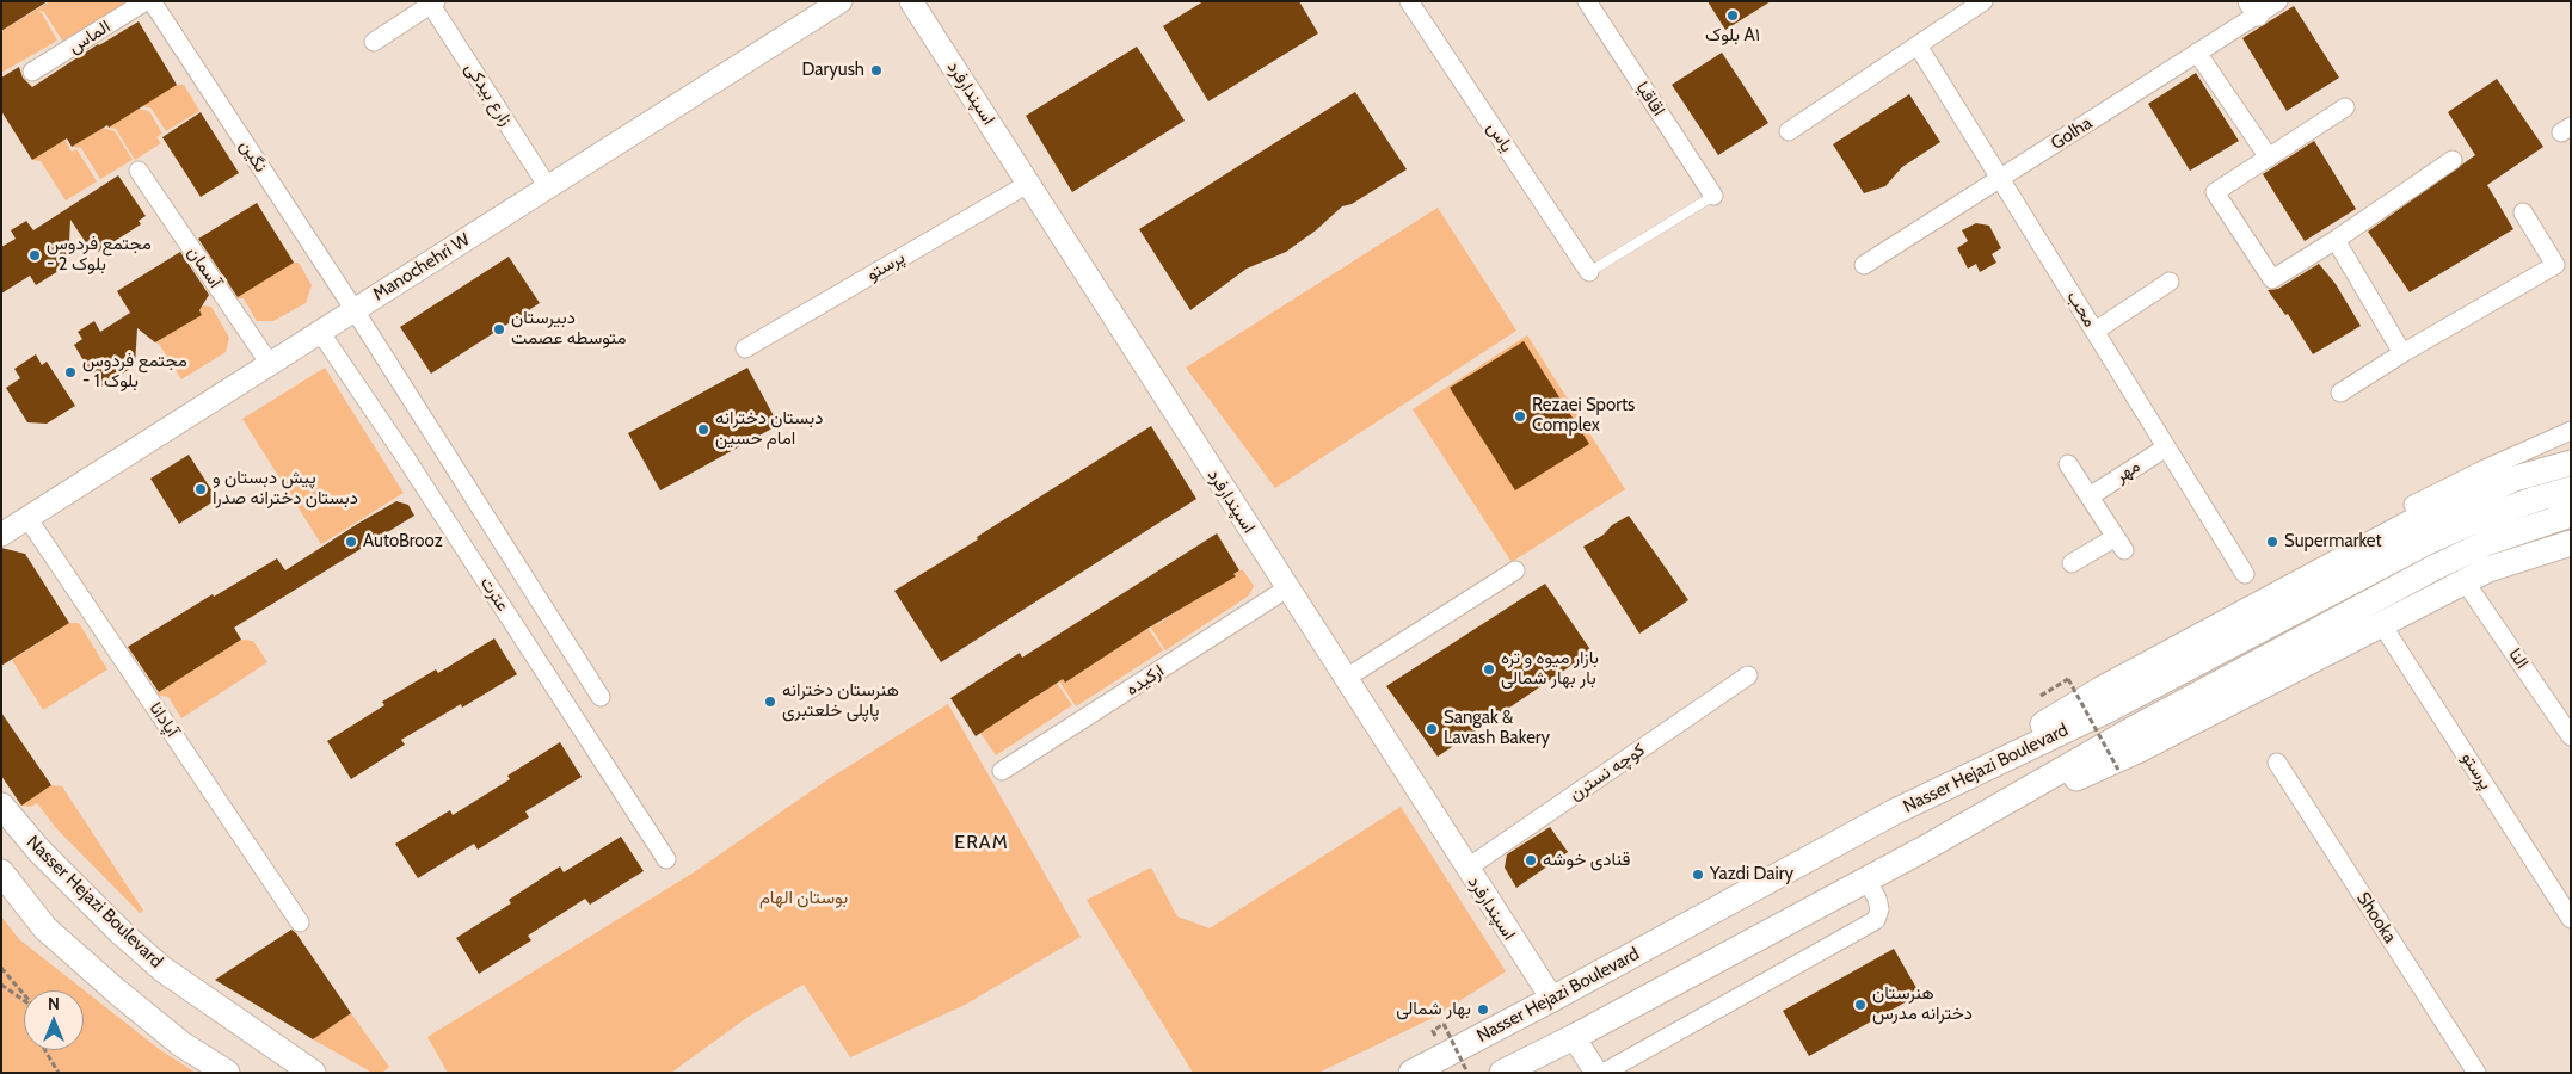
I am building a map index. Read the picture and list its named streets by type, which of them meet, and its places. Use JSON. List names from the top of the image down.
{
  "streets": {
    "main road": ["Nasser Hejazi Boulevard"],
    "street": [
      "الماس",
      "اسپندارفرد",
      "زارع بیدکی",
      "اقاقیا",
      "Golha",
      "یاس",
      "نگین",
      "پرستو",
      "آسمان",
      "Manochehri W",
      "محب",
      "مهر",
      "عترت",
      "النا",
      "ارکیده",
      "آپادانا",
      "کوچه نسترن",
      "Shooka"
    ]
  },
  "crossings": [
    ["اسپندارفرد", "پرستو"],
    ["اسپندارفرد", "ارکیده"],
    ["اسپندارفرد", "Nasser Hejazi Boulevard"],
    ["اسپندارفرد", "کوچه نسترن"],
    ["زارع بیدکی", "Manochehri W"],
    ["Golha", "محب"],
    ["نگین", "Manochehri W"],
    ["آسمان", "Manochehri W"],
    ["Manochehri W", "عترت"],
    ["Manochehri W", "آپادانا"],
    ["محب", "مهر"]
  ],
  "districts": ["ERAM"],
  "parks": ["بوستان الهام"],
  "places": [
    "بلوک A۱",
    "Daryush",
    "مجتمع فردوس - بلوک 2",
    "دبیرستان متوسطه عصمت",
    "مجتمع فردوس - بلوک 1",
    "Rezaei Sports Complex",
    "دبستان دخترانه امام حسین",
    "پیش دبستان و دبستان دخترانه صدرا",
    "AutoBrooz",
    "Supermarket",
    "بازار میوه و تره بار بهار شمالی",
    "هنرستان دخترانه پاپلی خلعتبری",
    "Sangak & Lavash Bakery",
    "قنادی خوشه",
    "Yazdi Dairy",
    "هنرستان دخترانه مدرس",
    "بهار شمالی"
  ],
  "north": "top"
}
